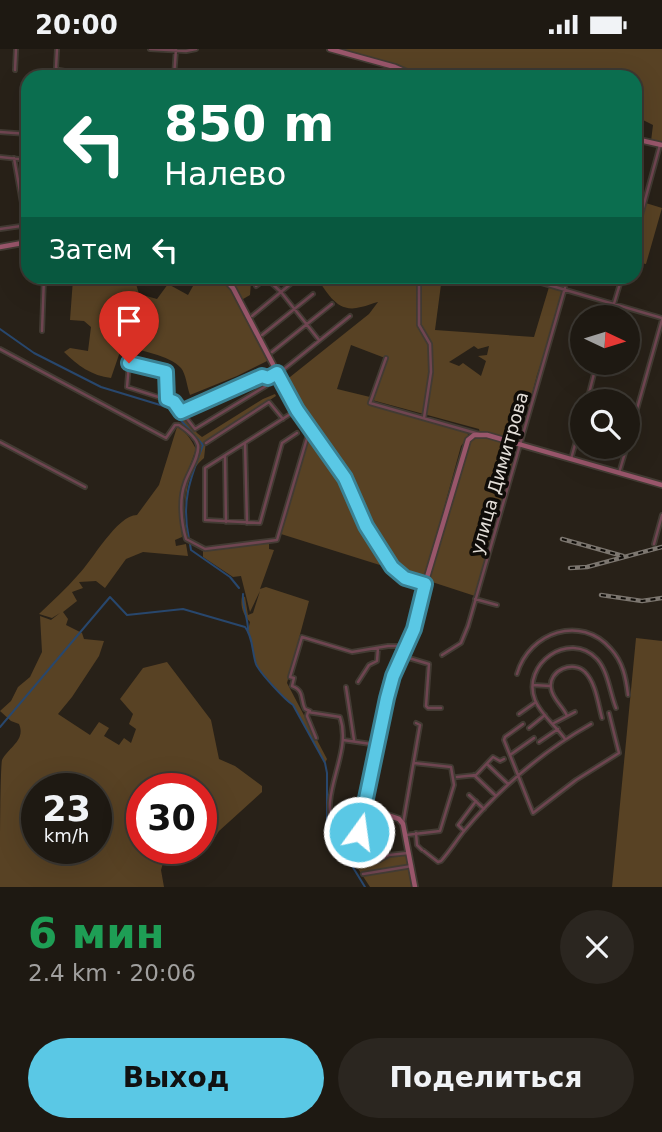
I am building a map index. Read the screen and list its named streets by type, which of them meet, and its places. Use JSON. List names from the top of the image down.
{
  "streets": {
    "street": ["улица Димитрова"]
  },
  "north": "right",
  "page": {
    "status": "20:00",
    "turn": ["850 m", "Налево"],
    "then": "Затем",
    "speed": "23 km/h",
    "limit": "30",
    "heading": ["6 мин", "2.4 km · 20:06"],
    "buttons": ["Выход", "Поделиться"]
  }
}
